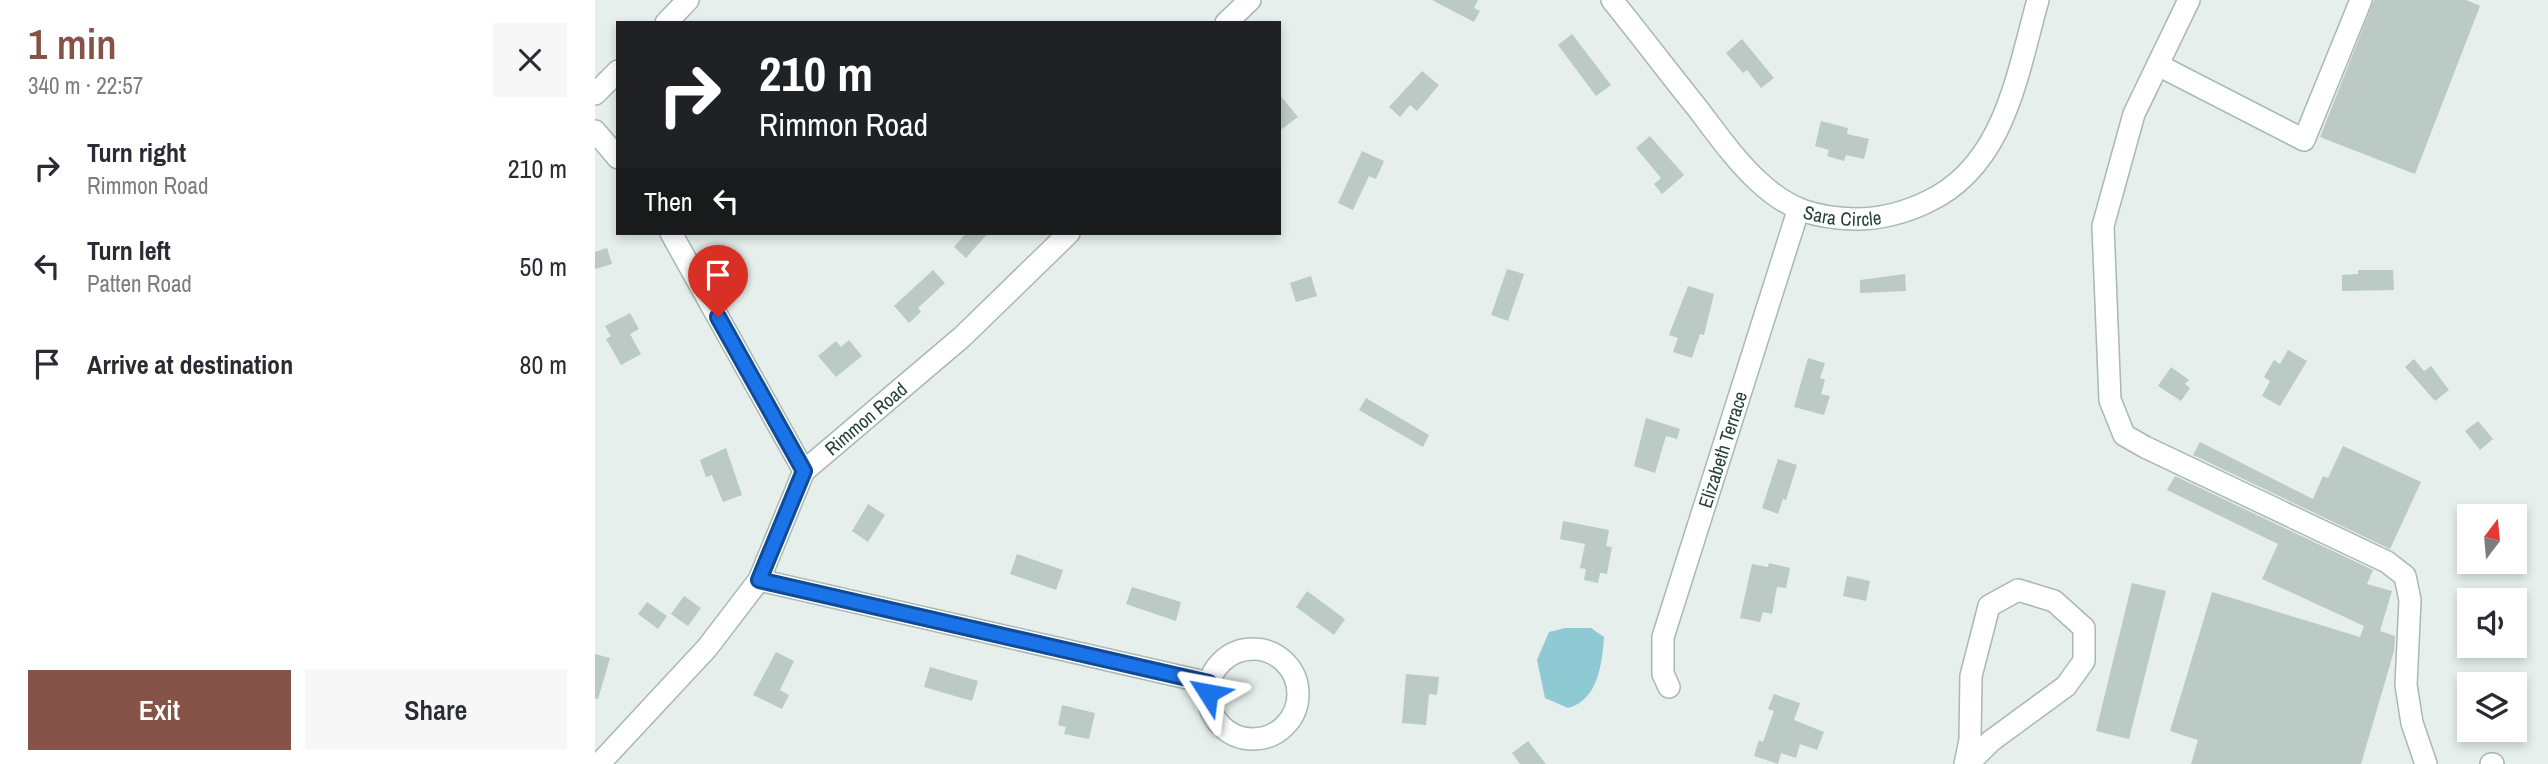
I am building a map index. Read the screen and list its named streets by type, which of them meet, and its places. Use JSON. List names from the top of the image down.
{
  "streets": {
    "street": ["Sara Circle", "Rimmon Road", "Elizabeth Terrace"]
  },
  "crossings": [
    ["Sara Circle", "Elizabeth Terrace"]
  ],
  "north": "top",
  "page": {
    "heading": ["1 min", "340 m · 22:57"],
    "turn": ["210 m", "Rimmon Road"],
    "list": [
      {
        "name": "Turn right",
        "note": "Rimmon Road",
        "value": "210 m"
      },
      {
        "name": "Turn left",
        "note": "Patten Road",
        "value": "50 m"
      },
      {
        "name": "Arrive at destination",
        "value": "80 m"
      }
    ],
    "then": "Then",
    "buttons": ["Exit", "Share"]
  }
}
